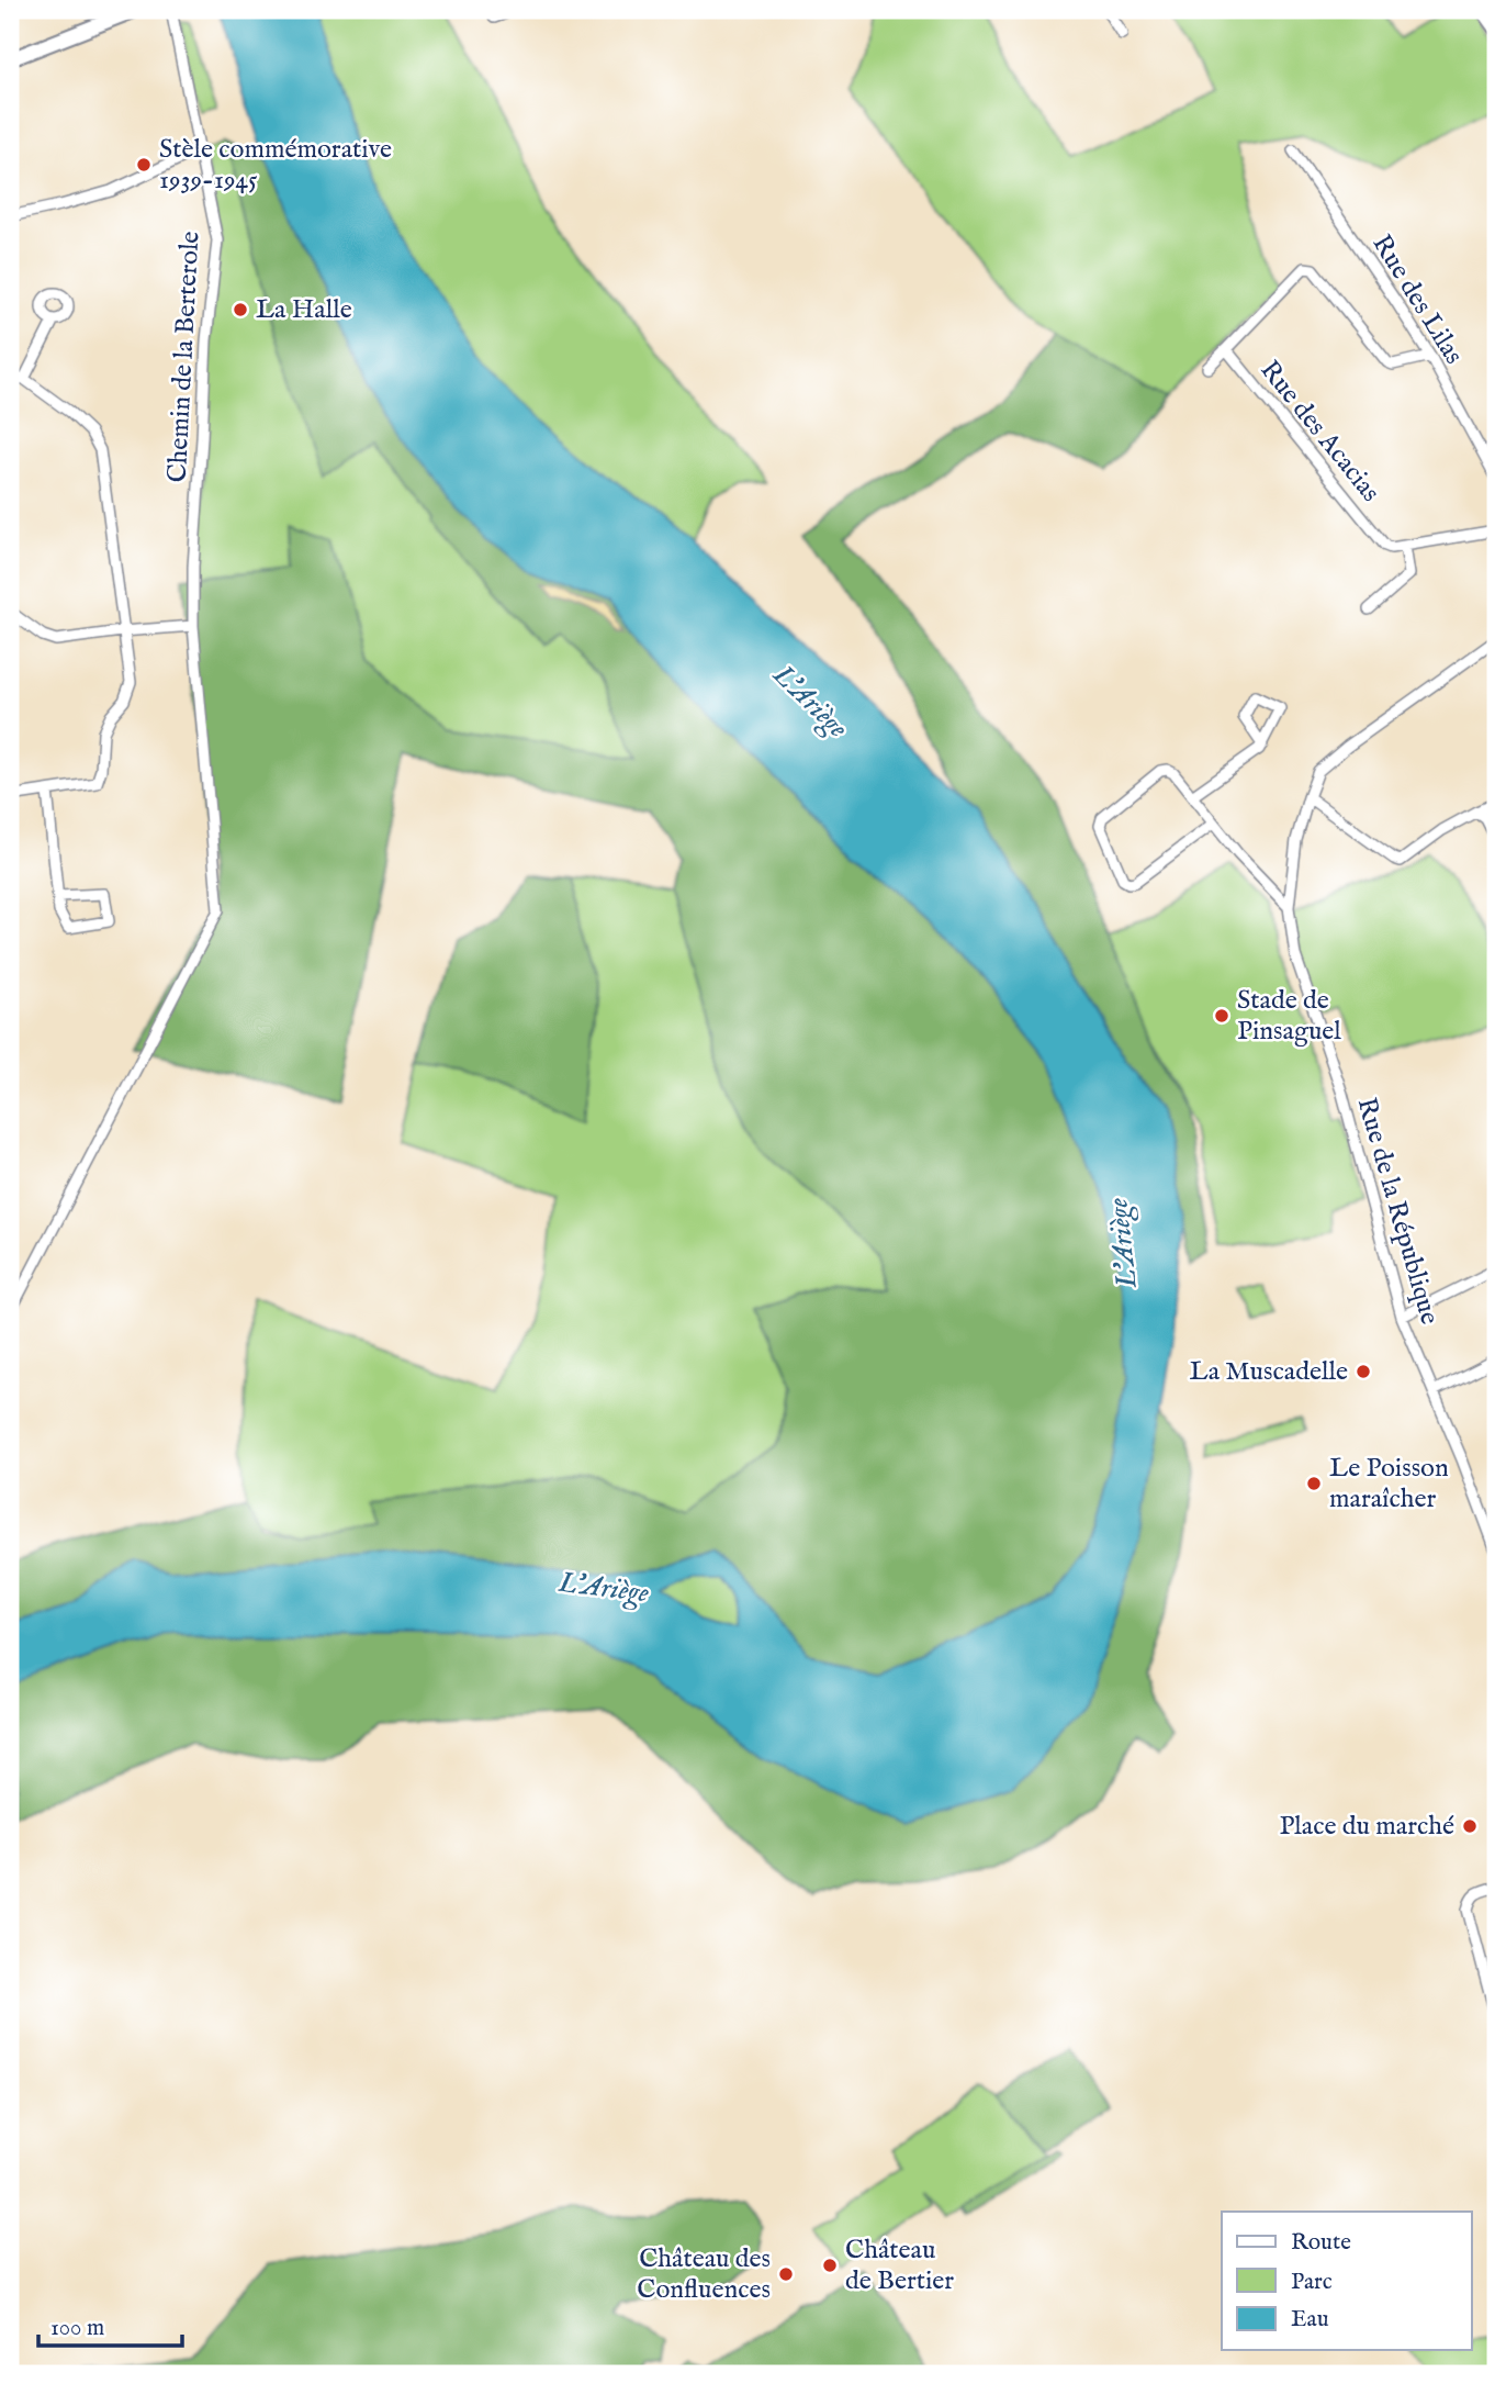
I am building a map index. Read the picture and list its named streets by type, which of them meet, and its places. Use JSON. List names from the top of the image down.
{
  "streets": {
    "street": [
      "Rue des Lilas",
      "Chemin de la Berterole",
      "Rue des Acacias",
      "Rue de la République"
    ]
  },
  "water": ["L'Ariège"],
  "places": [
    "Stèle commémorative 1939-1945",
    "La Halle",
    "Stade de Pinsaguel",
    "La Muscadelle",
    "Le Poisson maraîcher",
    "Place du marché",
    "Château de Bertier",
    "Château des Confluences"
  ],
  "legend": ["Route", "Parc", "Eau"],
  "scale_bar": "100 m"
}
